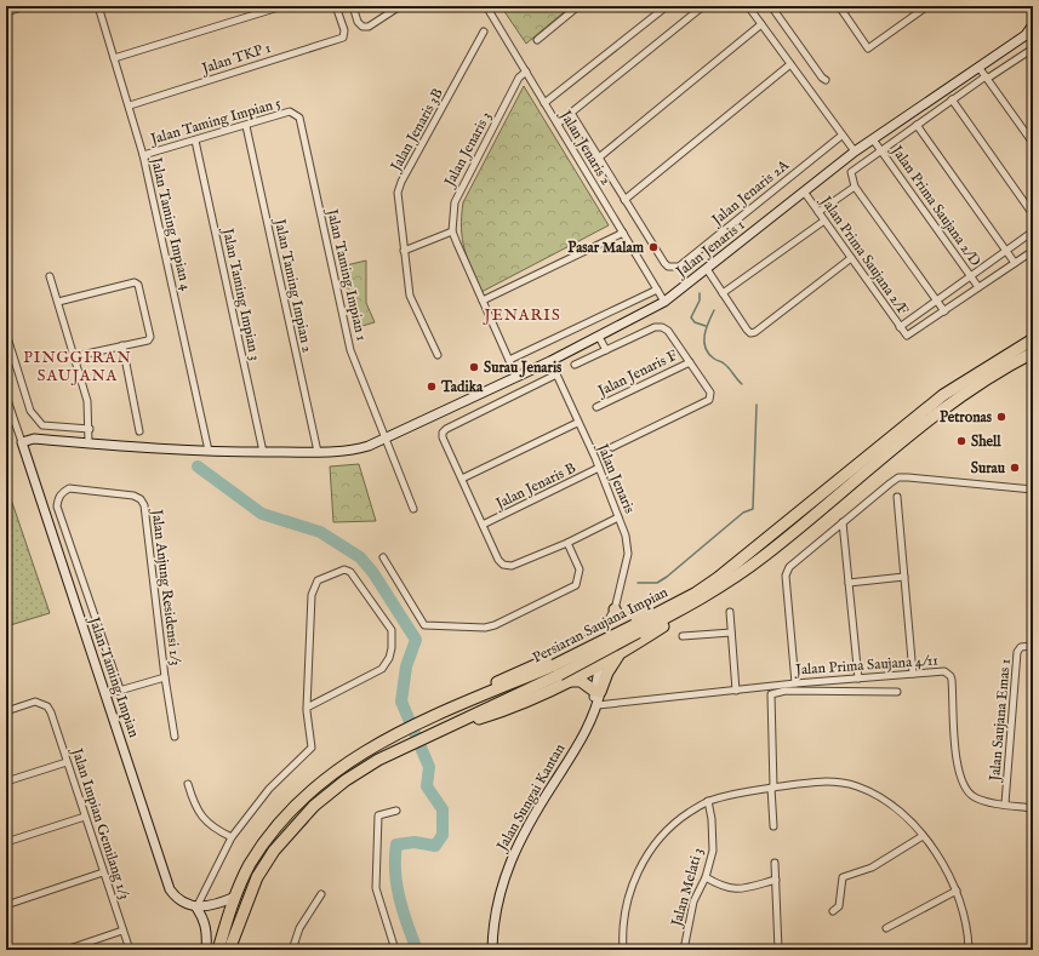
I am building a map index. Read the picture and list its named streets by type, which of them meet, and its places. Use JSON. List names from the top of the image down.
{
  "streets": {
    "highway": ["Persiaran Saujana Impian"],
    "street": [
      "Jalan TKP 1",
      "Jalan Taming Impian 5",
      "Jalan Jenaris 3B",
      "Jalan Jenaris 2",
      "Jalan Jenaris 3",
      "Jalan Jenaris 2A",
      "Jalan Prima Saujana 2/D",
      "Jalan Taming Impian 4",
      "Jalan Jenaris 1",
      "Jalan Prima Saujana 2/F",
      "Jalan Taming Impian 1",
      "Jalan Taming Impian 2",
      "Jalan Taming Impian 3",
      "Jalan Jenaris F",
      "Jalan Jenaris",
      "Jalan Jenaris B",
      "Jalan Anjung Residensi 1/3",
      "Jalan Prima Saujana 4/11",
      "Jalan Taming Impian",
      "Jalan Saujana Emas 1",
      "Jalan Sungai Kantan",
      "Jalan Impian Gemilang 1/3",
      "Jalan Melati 3"
    ]
  },
  "crossings": [
    ["Jalan TKP 1", "Jalan Taming Impian 4"],
    ["Jalan Taming Impian 5", "Jalan Taming Impian 4"],
    ["Jalan Taming Impian 5", "Jalan Taming Impian 1"],
    ["Jalan Taming Impian 5", "Jalan Taming Impian 2"],
    ["Jalan Taming Impian 5", "Jalan Taming Impian 3"],
    ["Jalan Jenaris 2", "Jalan Jenaris 3"],
    ["Jalan Jenaris 2", "Jalan Jenaris 1"],
    ["Jalan Jenaris 3", "Jalan Jenaris 1"],
    ["Jalan Prima Saujana 2/D", "Jalan Jenaris 1"],
    ["Jalan Jenaris 1", "Jalan Prima Saujana 2/F"],
    ["Jalan Jenaris 1", "Jalan Taming Impian 1"],
    ["Jalan Jenaris 1", "Jalan Jenaris"],
    ["Jalan Jenaris", "Jalan Jenaris B"],
    ["Jalan Jenaris", "Jalan Sungai Kantan"],
    ["Jalan Prima Saujana 4/11", "Jalan Saujana Emas 1"],
    ["Jalan Prima Saujana 4/11", "Jalan Sungai Kantan"]
  ],
  "districts": ["JENARIS", "PINGGIRAN SAUJANA"],
  "places": [
    "Pasar Malam",
    "Surau Jenaris",
    "Tadika",
    "Petronas",
    "Shell",
    "Surau"
  ]
}
